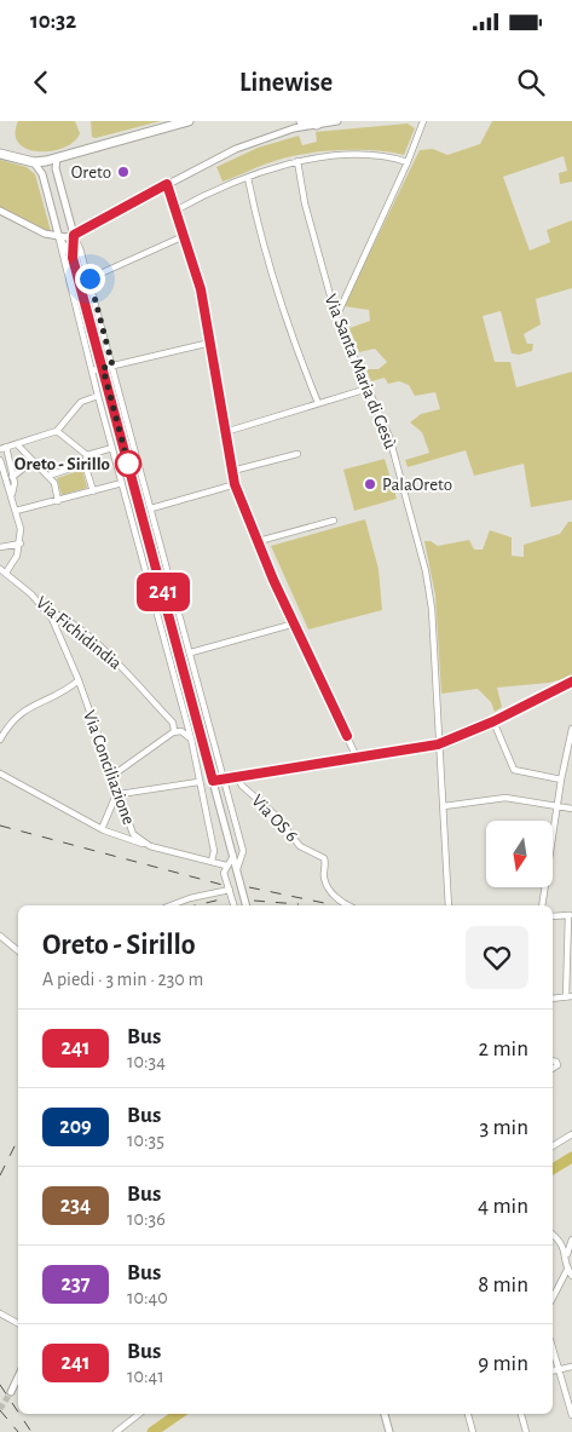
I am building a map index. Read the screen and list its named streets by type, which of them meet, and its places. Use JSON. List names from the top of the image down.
{
  "streets": {
    "street": [
      "Via Santa Maria di Gesù",
      "Via Fichidindia",
      "Via Conciliazione",
      "Via OS 6"
    ]
  },
  "crossings": [
    ["Via Fichidindia", "Via Conciliazione"]
  ],
  "places": ["Oreto", "Oreto - Sirillo", "PalaOreto"],
  "lines": ["bus line 241"],
  "north": "bottom",
  "page": {
    "status": "10:32",
    "header": "Linewise",
    "on_map": "241",
    "heading": ["Oreto - Sirillo", "A piedi · 3 min · 230 m"],
    "list": [
      {
        "mark": "241",
        "name": "Bus",
        "note": "10:34",
        "value": "2 min"
      },
      {
        "mark": "209",
        "name": "Bus",
        "note": "10:35",
        "value": "3 min"
      },
      {
        "mark": "234",
        "name": "Bus",
        "note": "10:36",
        "value": "4 min"
      },
      {
        "mark": "237",
        "name": "Bus",
        "note": "10:40",
        "value": "8 min"
      },
      {
        "mark": "241",
        "name": "Bus",
        "note": "10:41",
        "value": "9 min"
      }
    ]
  }
}
